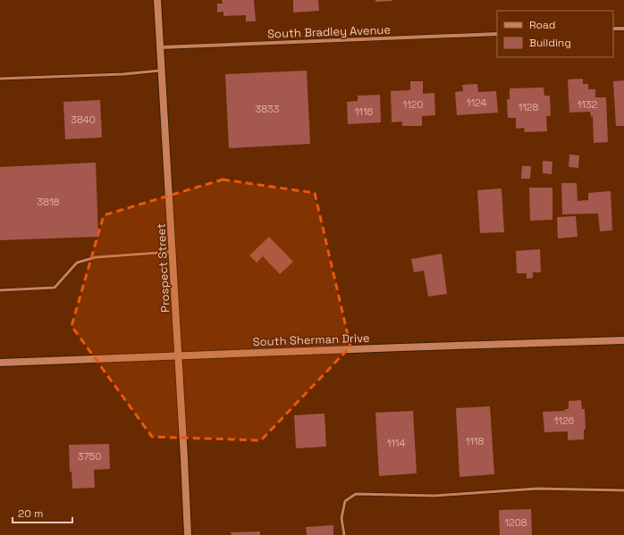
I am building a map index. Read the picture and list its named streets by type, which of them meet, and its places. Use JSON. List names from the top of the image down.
{
  "streets": {
    "main road": ["Prospect Street", "South Sherman Drive"],
    "street": ["South Bradley Avenue"]
  },
  "crossings": [
    ["South Bradley Avenue", "Prospect Street"],
    ["Prospect Street", "South Sherman Drive"]
  ],
  "house_numbers": [
    "1124",
    "1120",
    "1132",
    "1128",
    "3833",
    "1116",
    "3840",
    "3818",
    "1126",
    "1118",
    "1114",
    "3750",
    "1208"
  ],
  "legend": ["Road", "Building"],
  "scale_bar": "20 m"
}
